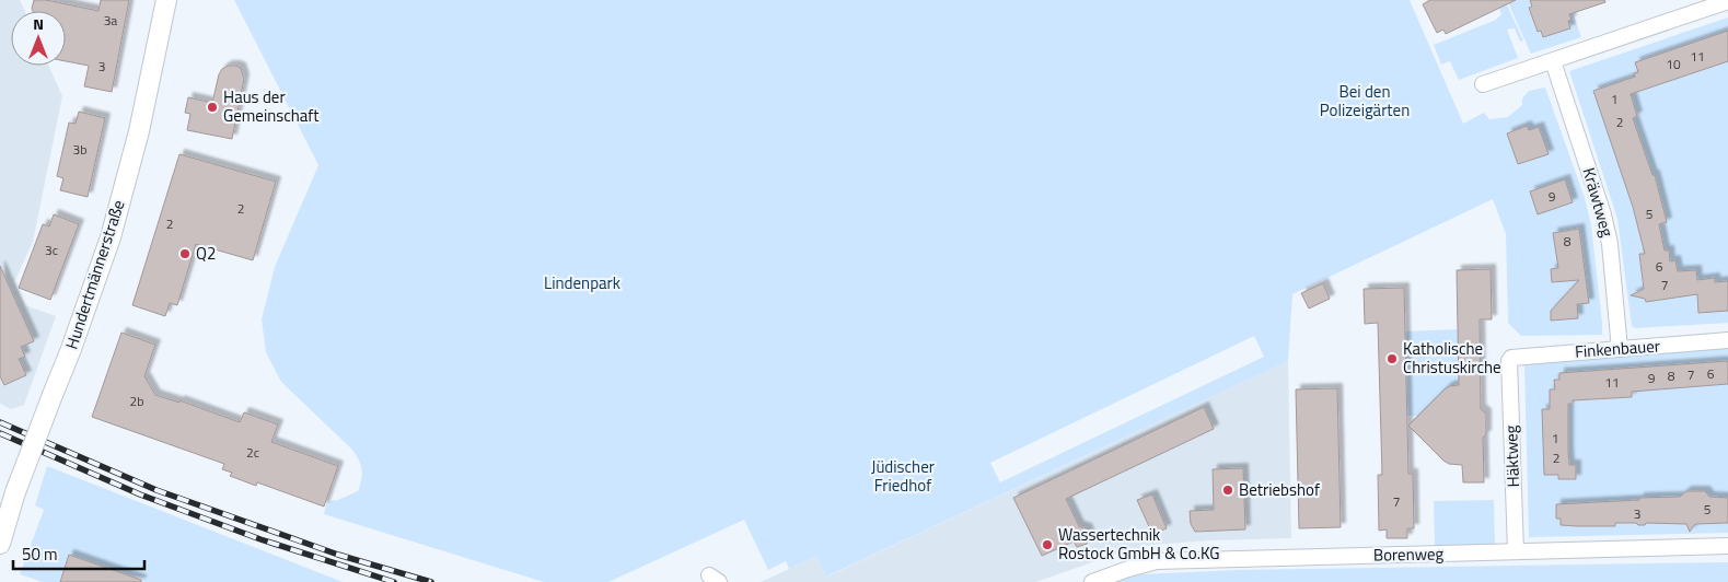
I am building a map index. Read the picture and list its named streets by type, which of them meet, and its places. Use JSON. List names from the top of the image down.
{
  "streets": {
    "street": [
      "Kräwtweg",
      "Hundertmännerstraße",
      "Finkenbauer",
      "Häktweg",
      "Borenweg"
    ]
  },
  "crossings": [
    ["Kräwtweg", "Finkenbauer"],
    ["Finkenbauer", "Häktweg"],
    ["Häktweg", "Borenweg"]
  ],
  "parks": ["Bei den Polizeigärten", "Lindenpark", "Jüdischer Friedhof"],
  "places": [
    "Haus der Gemeinschaft",
    "Q2",
    "Katholische Christuskirche",
    "Betriebshof",
    "Wassertechnik Rostock GmbH & Co.KG"
  ],
  "house_numbers": [
    "3a",
    "11",
    "10",
    "3",
    "1",
    "2",
    "3b",
    "9",
    "2",
    "5",
    "2",
    "8",
    "3c",
    "6",
    "7",
    "6",
    "7",
    "8",
    "9",
    "11",
    "2b",
    "1",
    "2c",
    "2",
    "7",
    "5",
    "3"
  ],
  "scale_bar": "50 m",
  "north": "top"
}
